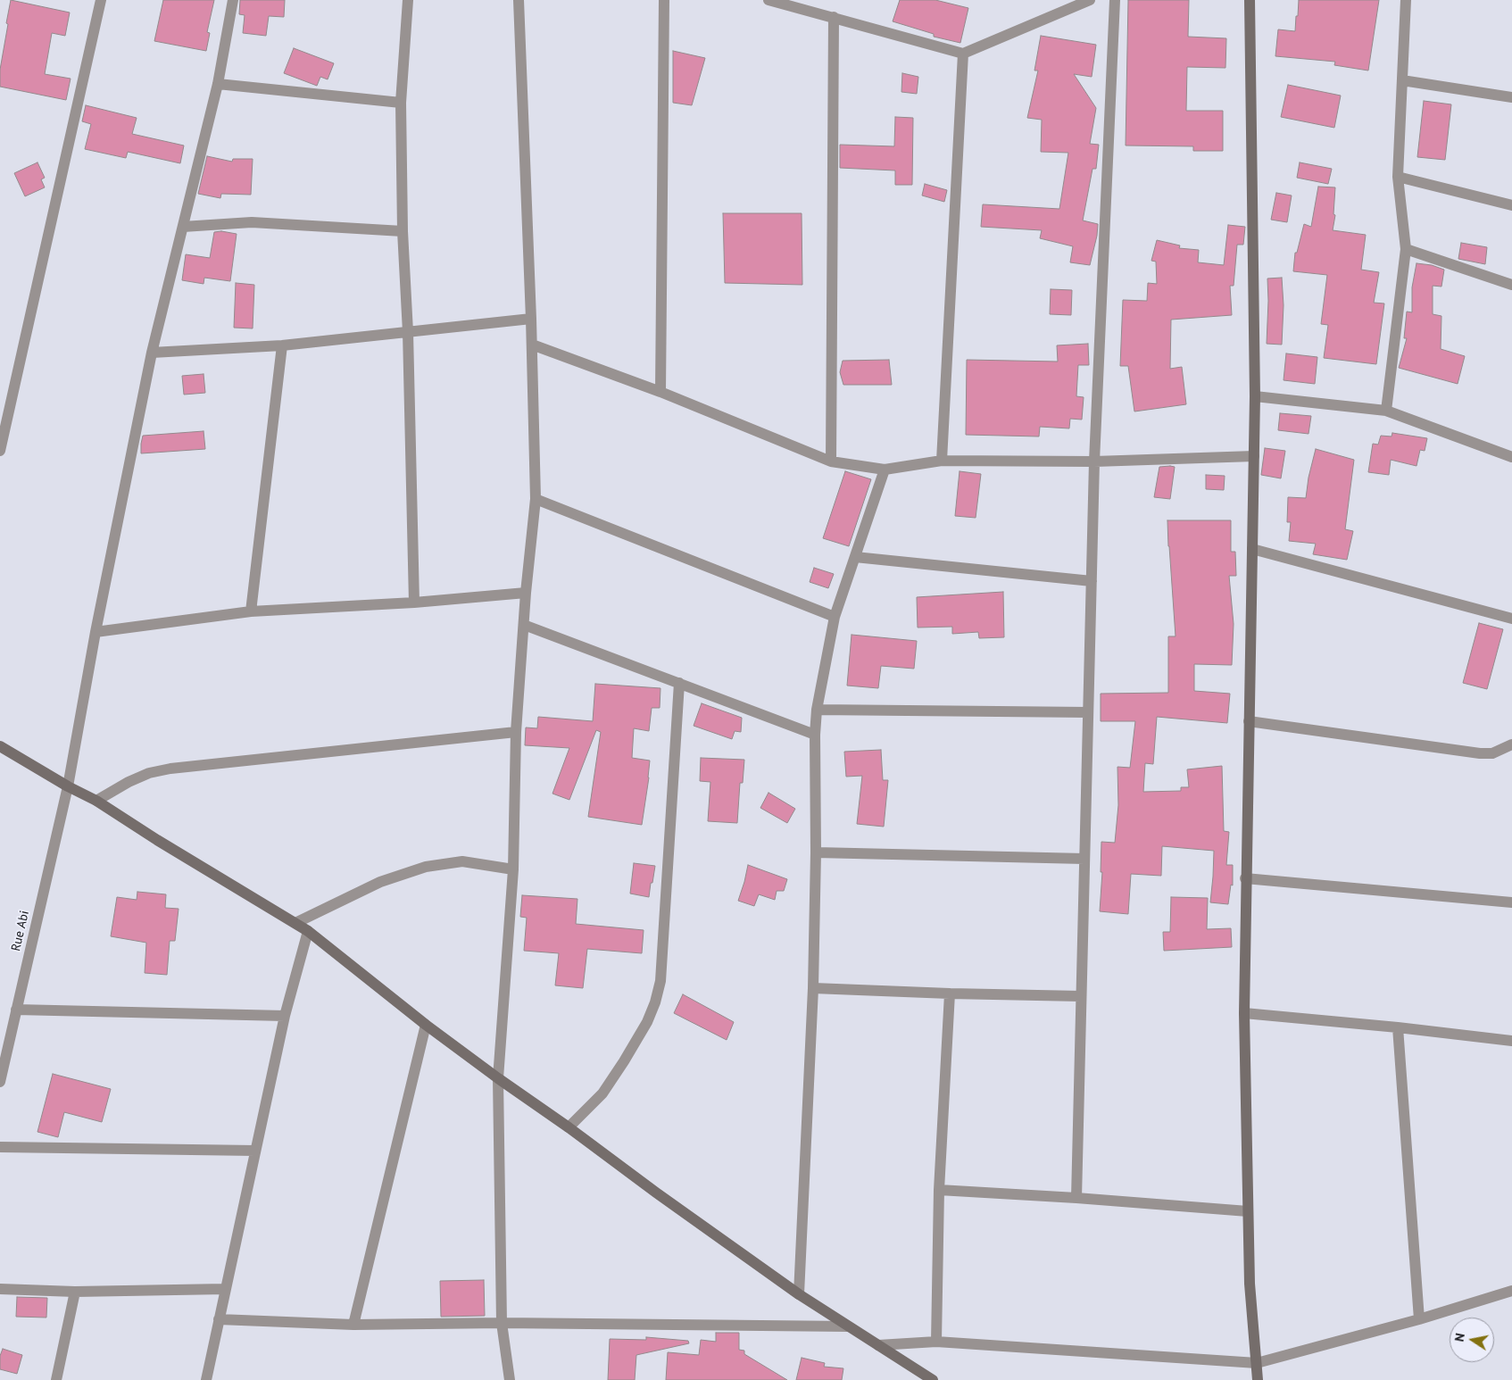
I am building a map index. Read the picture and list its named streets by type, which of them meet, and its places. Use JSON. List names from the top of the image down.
{
  "streets": {
    "street": ["Rue Abi"]
  },
  "north": "left"
}
